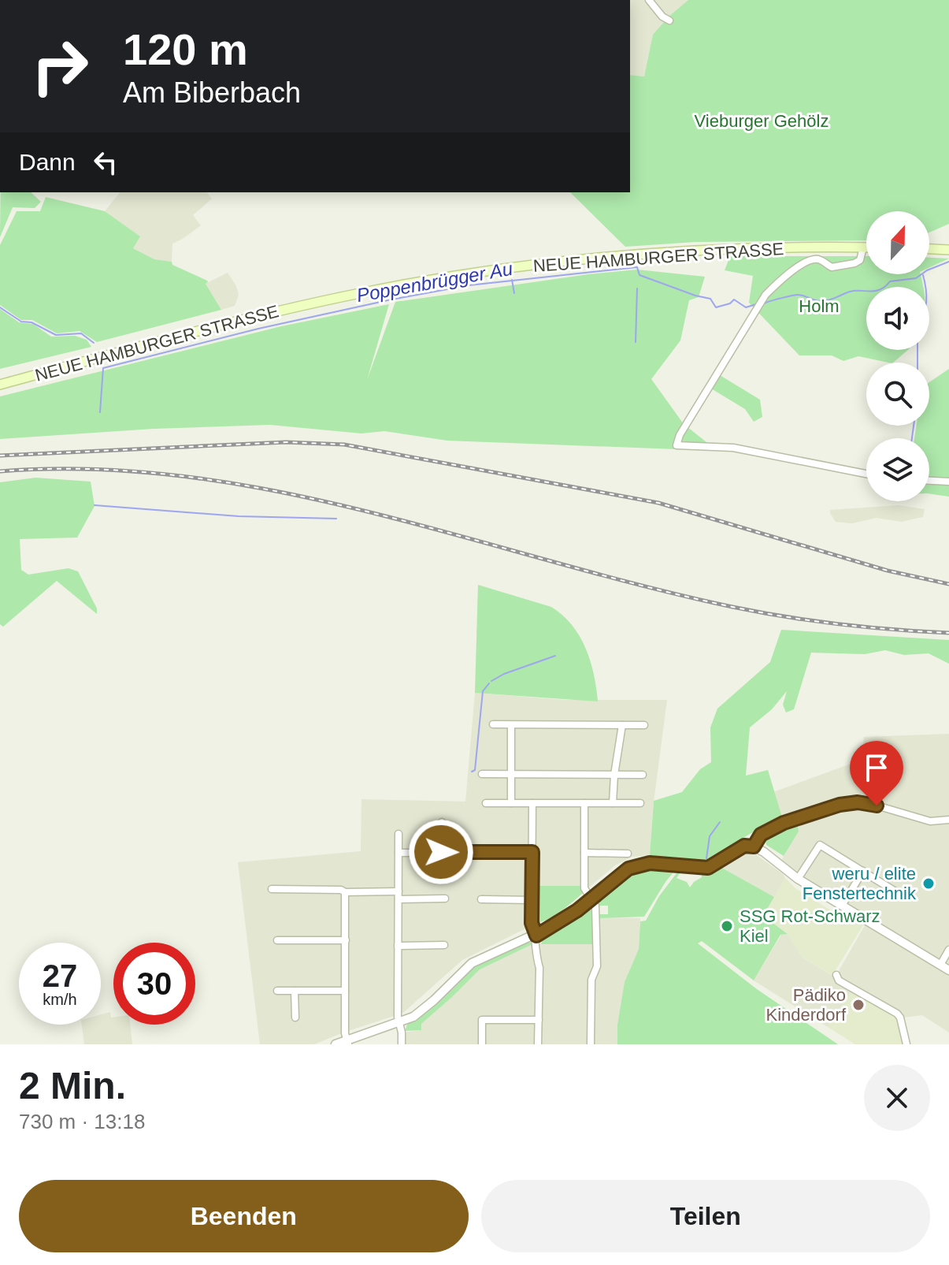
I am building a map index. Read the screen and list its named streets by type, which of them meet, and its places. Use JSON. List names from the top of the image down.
{
  "streets": {
    "main road": ["NEUE HAMBURGER STRASSE"]
  },
  "water": ["Poppenbrügger Au"],
  "parks": ["Vieburger Gehölz", "Holm"],
  "places": ["weru / elite Fenstertechnik", "SSG Rot-Schwarz Kiel", "Pädiko Kinderdorf"],
  "north": "top",
  "page": {
    "turn": ["120 m", "Am Biberbach"],
    "then": "Dann",
    "speed": "27 km/h",
    "limit": "30",
    "heading": ["2 Min.", "730 m · 13:18"],
    "buttons": ["Beenden", "Teilen"]
  }
}
